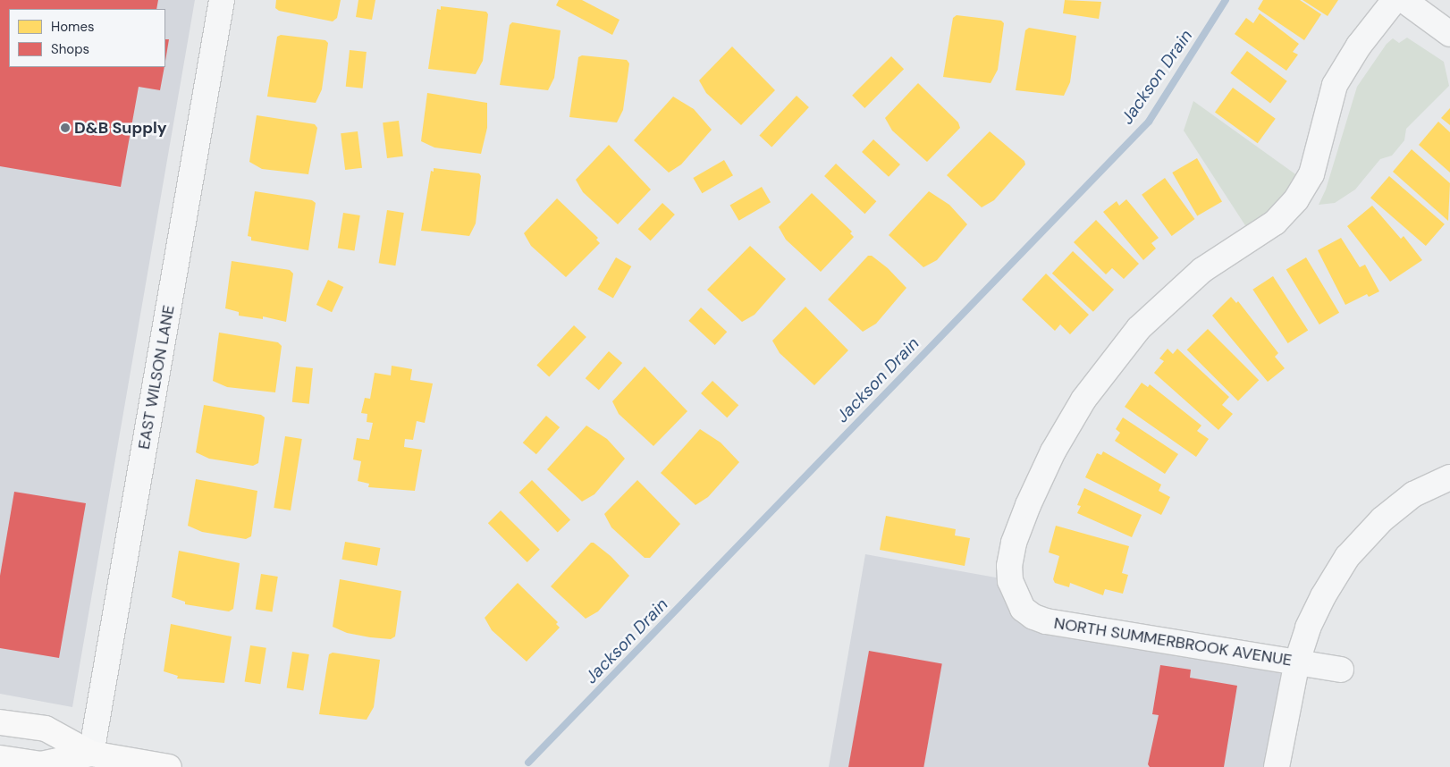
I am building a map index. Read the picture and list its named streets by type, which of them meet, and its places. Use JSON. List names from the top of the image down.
{
  "streets": {
    "street": ["EAST WILSON LANE", "NORTH SUMMERBROOK AVENUE"]
  },
  "water": ["Jackson Drain"],
  "places": ["D&B Supply"],
  "legend": ["Homes", "Shops"]
}
